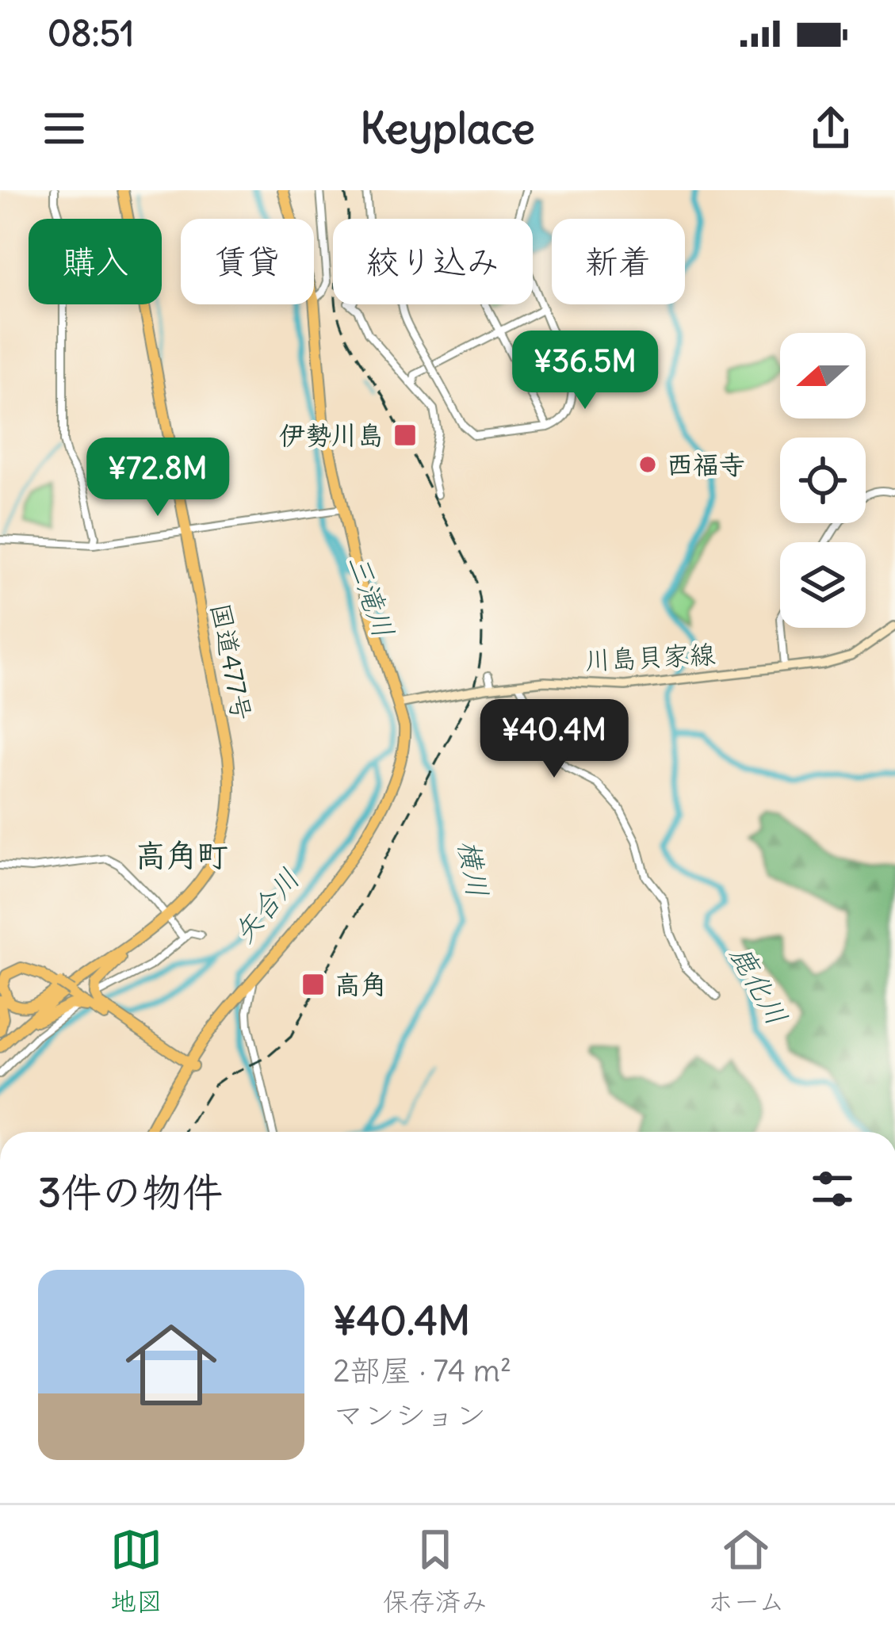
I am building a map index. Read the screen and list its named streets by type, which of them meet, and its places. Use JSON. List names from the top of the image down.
{
  "streets": {
    "highway": ["国道477号"],
    "main road": ["川島貝家線"]
  },
  "districts": ["高角町"],
  "water": [
    "三滝川",
    "横川",
    "矢合川",
    "鹿化川"
  ],
  "places": {
    "transit": ["伊勢川島", "高角"],
    "other": ["西福寺"]
  },
  "north": "left",
  "page": {
    "status": "08:51",
    "header": "Keyplace",
    "chip": [
      "購入",
      "賃貸",
      "絞り込み",
      "新着"
    ],
    "price": ["¥36.5M", "¥72.8M", "¥40.4M"],
    "heading": "3件の物件",
    "list": [
      {
        "name": "¥40.4M",
        "note": "2部屋 · 74 m² · マンション"
      }
    ],
    "tabs": ["地図", "保存済み", "ホーム"]
  }
}
